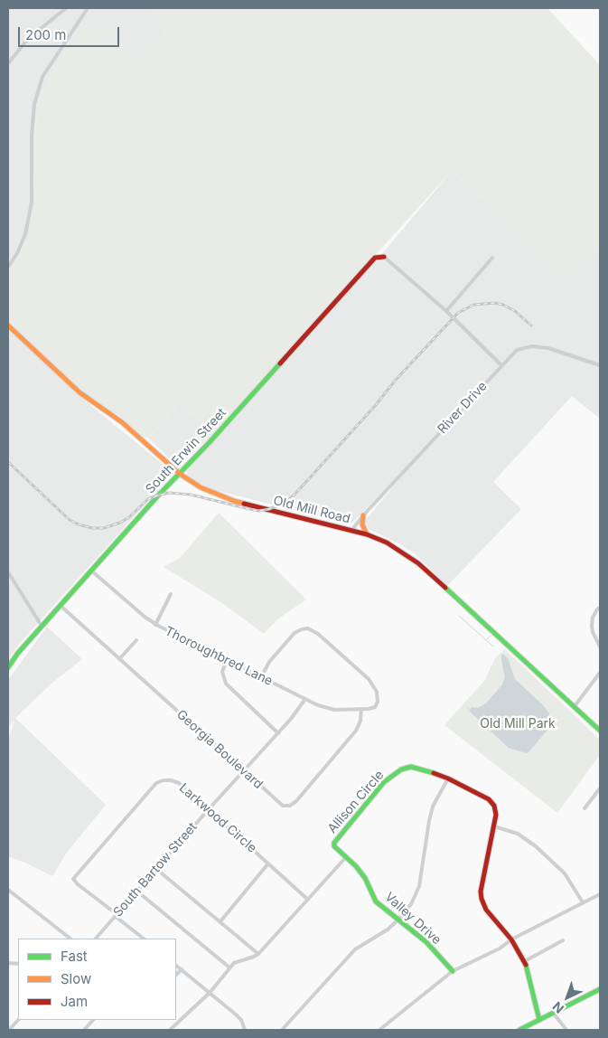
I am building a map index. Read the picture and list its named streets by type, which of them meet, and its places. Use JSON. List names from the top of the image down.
{
  "streets": {
    "street": [
      "River Drive",
      "South Erwin Street",
      "Old Mill Road",
      "Thoroughbred Lane",
      "Georgia Boulevard",
      "Allison Circle",
      "Larkwood Circle",
      "South Bartow Street",
      "Valley Drive"
    ]
  },
  "crossings": [
    ["River Drive", "Old Mill Road"],
    ["South Erwin Street", "Old Mill Road"],
    ["South Erwin Street", "Thoroughbred Lane"],
    ["South Erwin Street", "Georgia Boulevard"],
    ["Thoroughbred Lane", "Georgia Boulevard"],
    ["Thoroughbred Lane", "South Bartow Street"],
    ["Georgia Boulevard", "South Bartow Street"],
    ["Allison Circle", "Valley Drive"],
    ["Larkwood Circle", "South Bartow Street"]
  ],
  "parks": ["Old Mill Park"],
  "legend": ["Fast", "Slow", "Jam"],
  "scale_bar": "200 m",
  "north": "bottom left"
}
